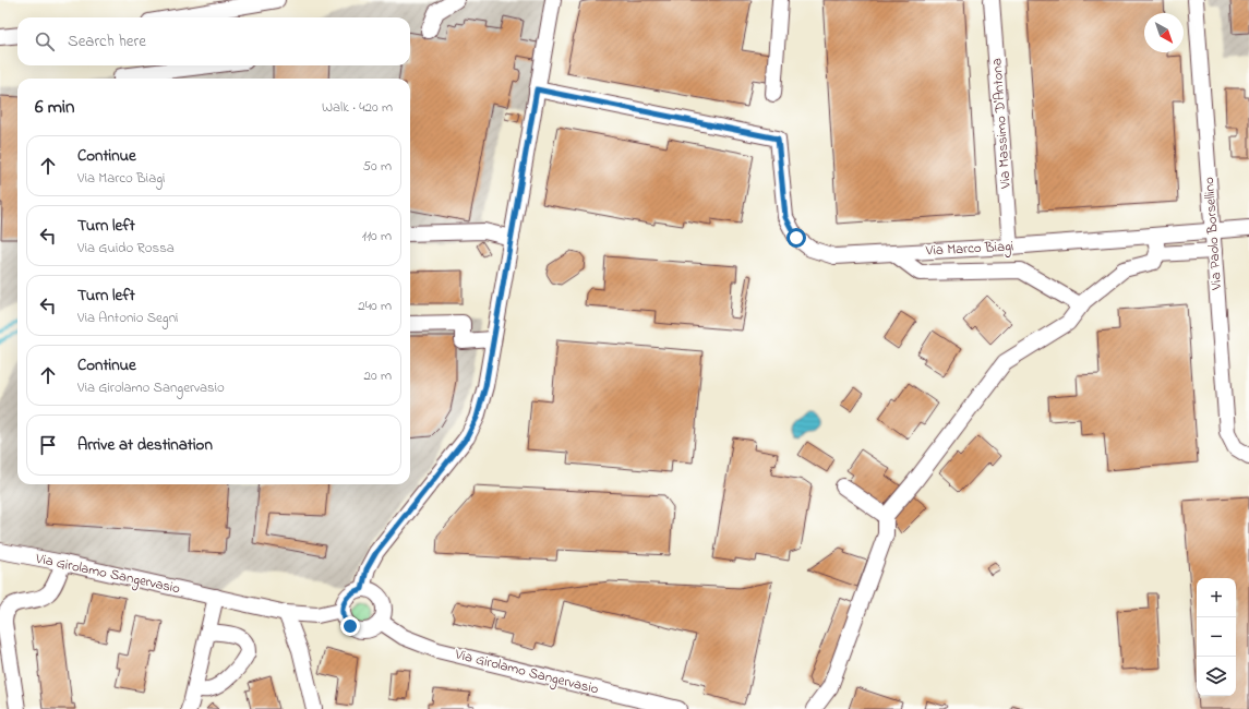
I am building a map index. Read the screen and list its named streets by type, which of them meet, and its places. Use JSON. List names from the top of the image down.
{
  "streets": {
    "street": [
      "Via Massimo D'Antona",
      "Via Paolo Borsellino",
      "Via Marco Biagi",
      "Via Girolamo Sangervasio"
    ]
  },
  "crossings": [
    ["Via Massimo D'Antona", "Via Marco Biagi"],
    ["Via Paolo Borsellino", "Via Marco Biagi"]
  ],
  "north": "bottom right",
  "page": {
    "search": "Search here",
    "heading": ["6 min", "Walk · 420 m"],
    "list": [
      ["Continue", "Via Marco Biagi", "50 m"],
      ["Turn left", "Via Guido Rossa", "110 m"],
      ["Turn left", "Via Antonio Segni", "240 m"],
      ["Continue", "Via Girolamo Sangervasio", "20 m"],
      "Arrive at destination"
    ],
    "map_buttons": ["+", "−"]
  }
}
